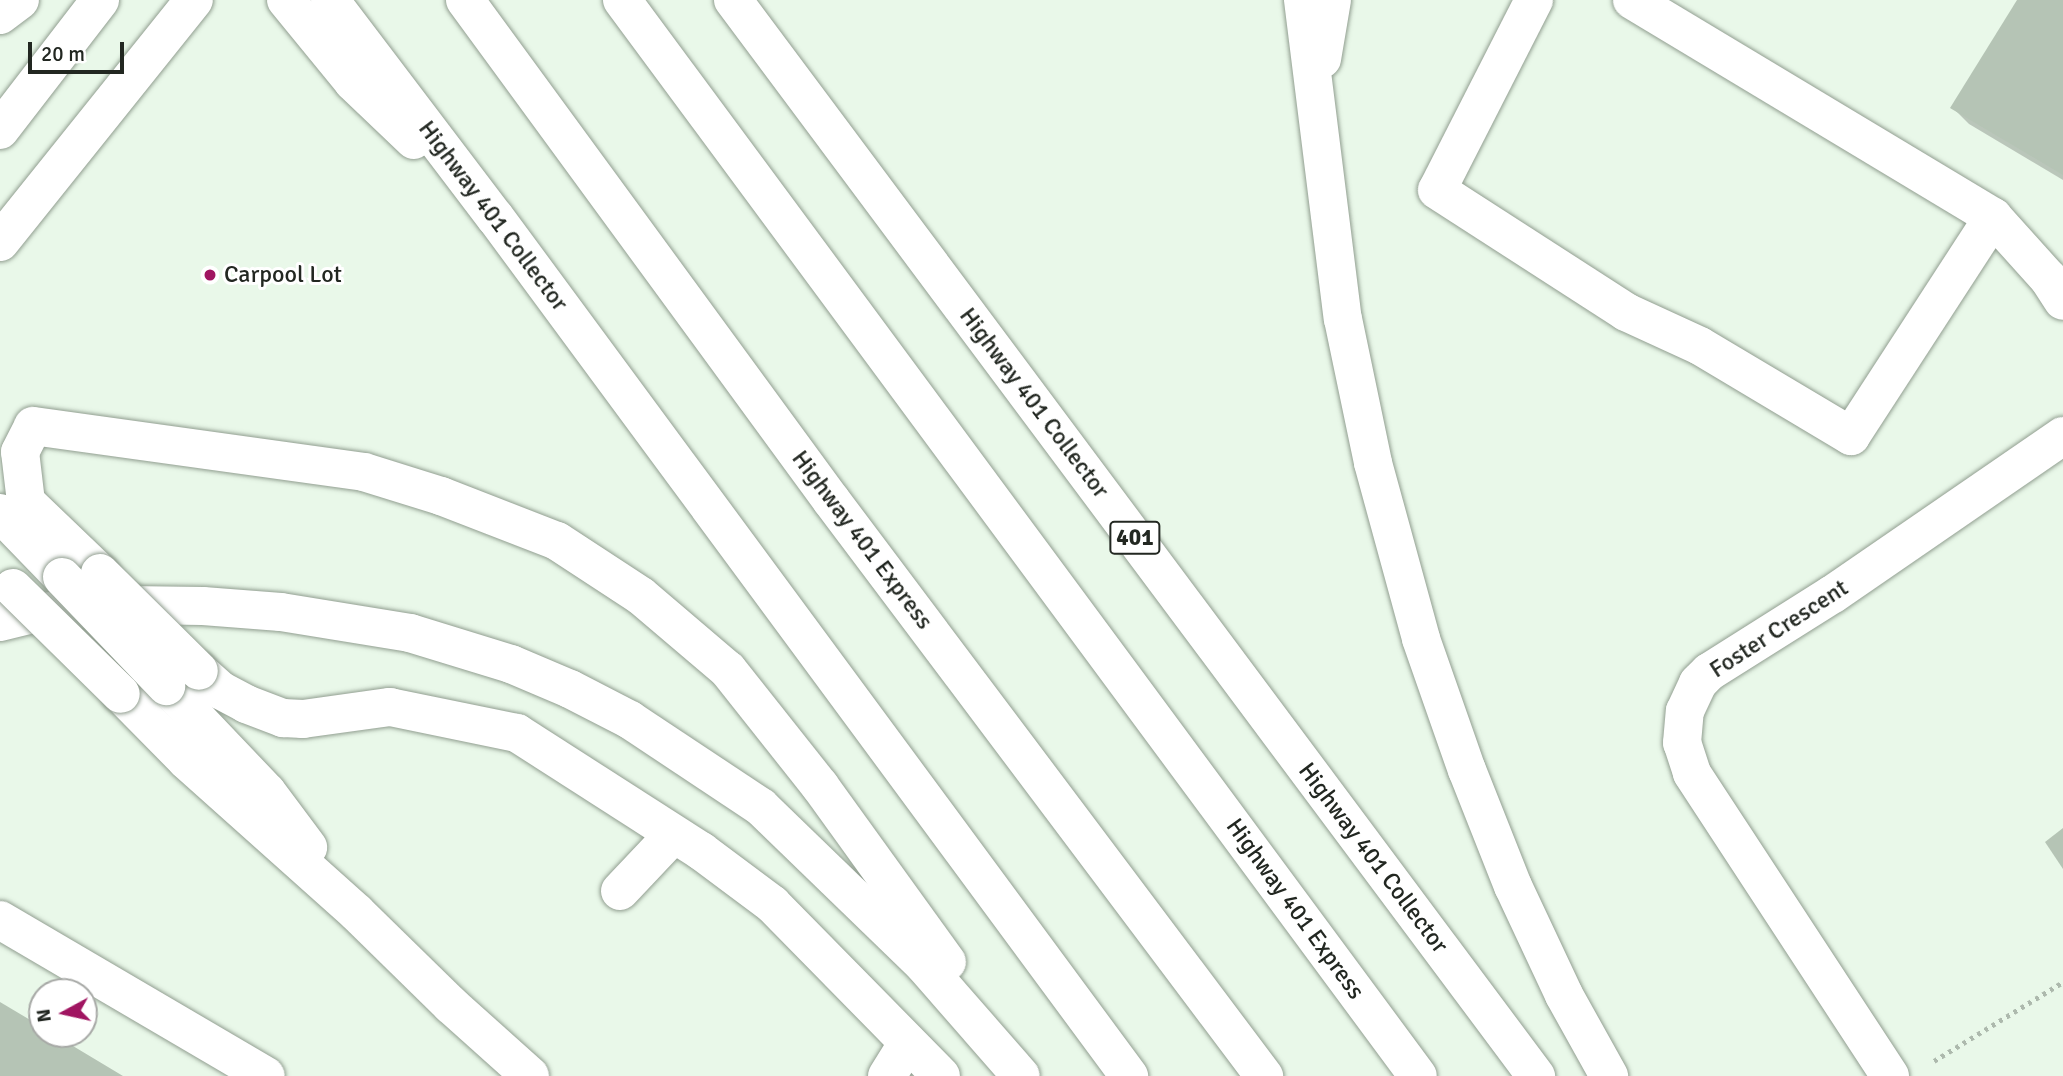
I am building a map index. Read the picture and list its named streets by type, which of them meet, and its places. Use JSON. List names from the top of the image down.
{
  "streets": {
    "main road": [
      "Highway 401 Collector",
      "401",
      "Highway 401 Express",
      "Foster Crescent"
    ]
  },
  "places": ["Carpool Lot"],
  "scale_bar": "20 m",
  "north": "left"
}
